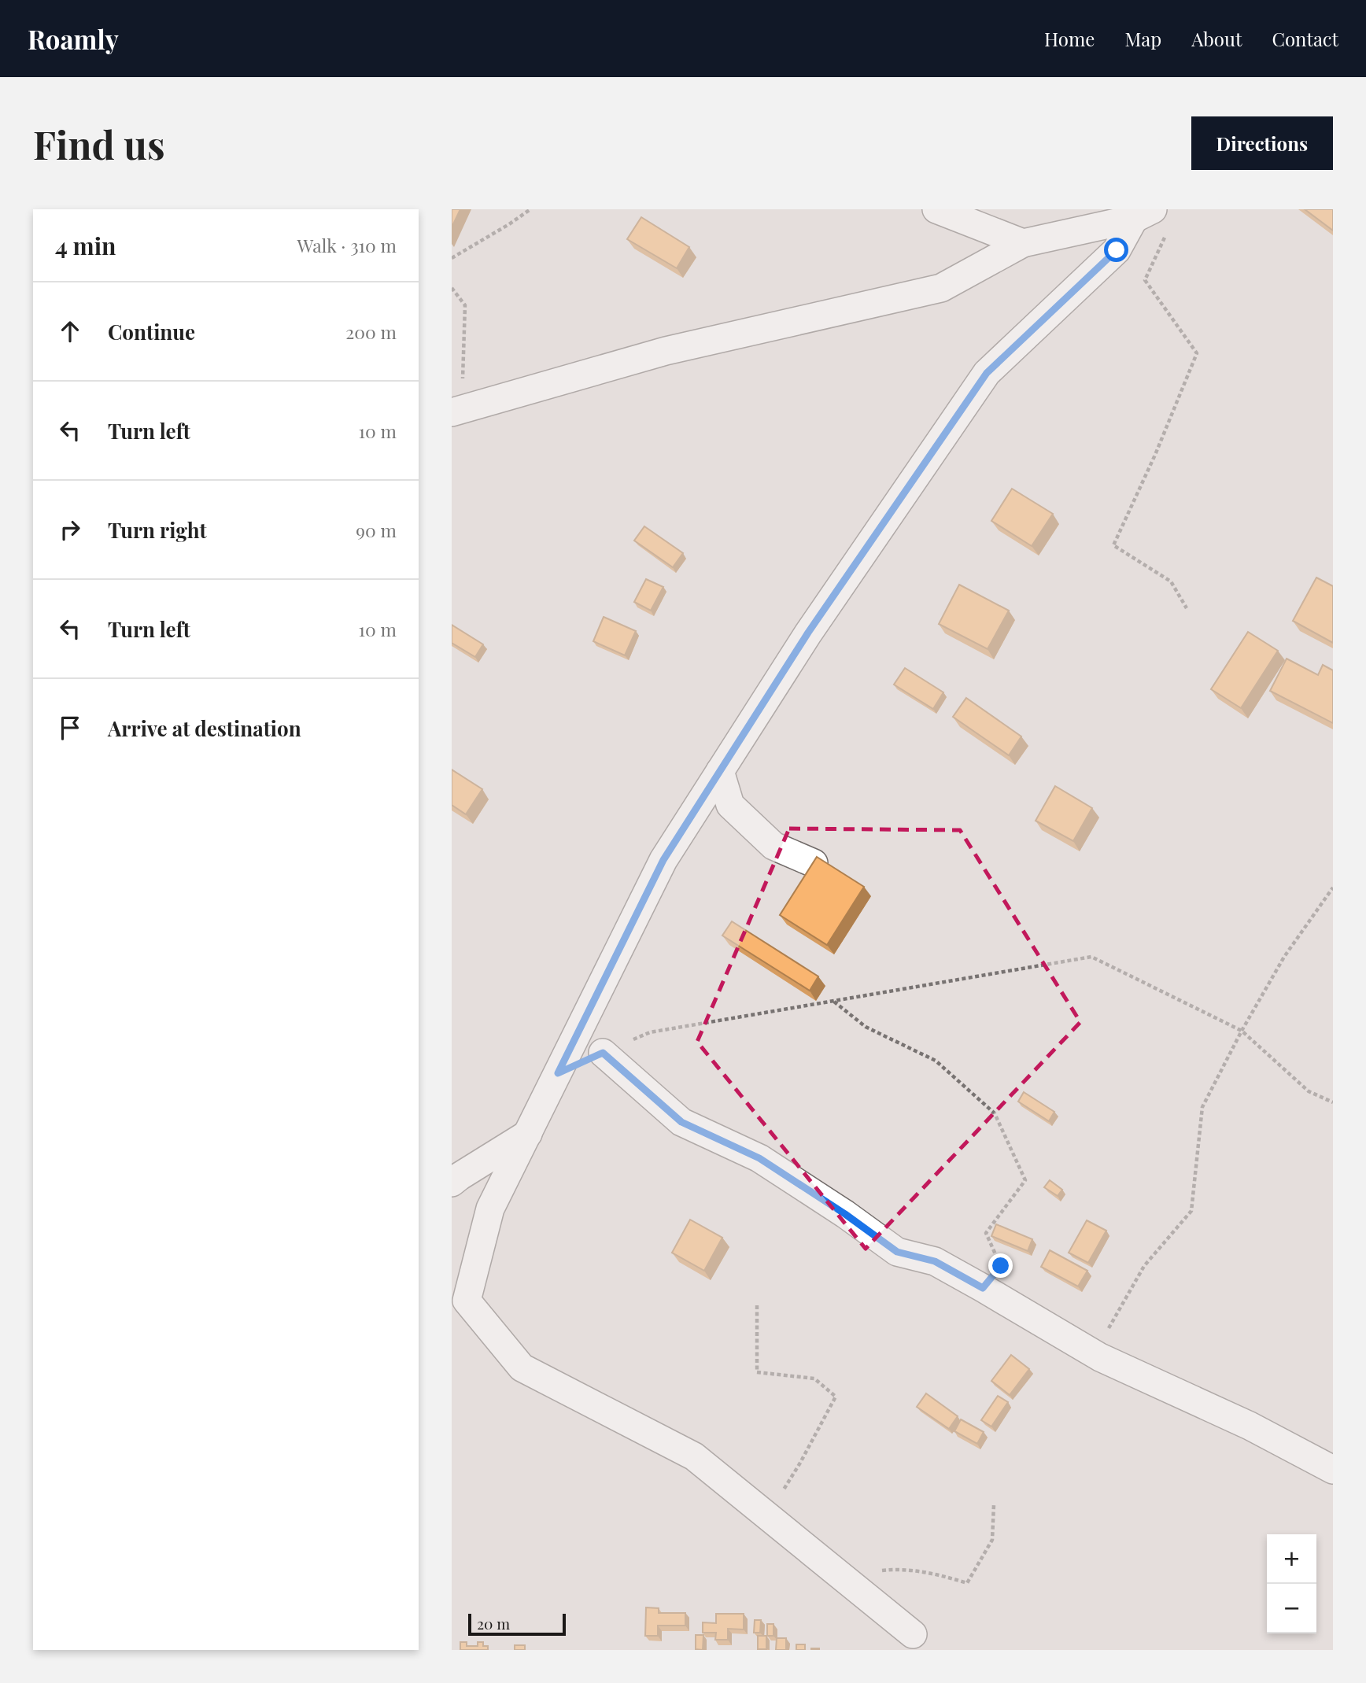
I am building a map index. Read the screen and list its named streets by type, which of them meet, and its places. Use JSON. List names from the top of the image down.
{
  "scale_bar": "20 m",
  "page": {
    "header": "Roamly",
    "nav": [
      "Home",
      "Map",
      "About",
      "Contact"
    ],
    "buttons": "Directions",
    "title": "Find us",
    "heading": ["4 min", "Walk · 310 m"],
    "list": [
      ["Continue", "200 m"],
      ["Turn left", "10 m"],
      ["Turn right", "90 m"],
      ["Turn left", "10 m"],
      "Arrive at destination"
    ],
    "map_buttons": ["+", "−"],
    "scale": "20 m"
  }
}
